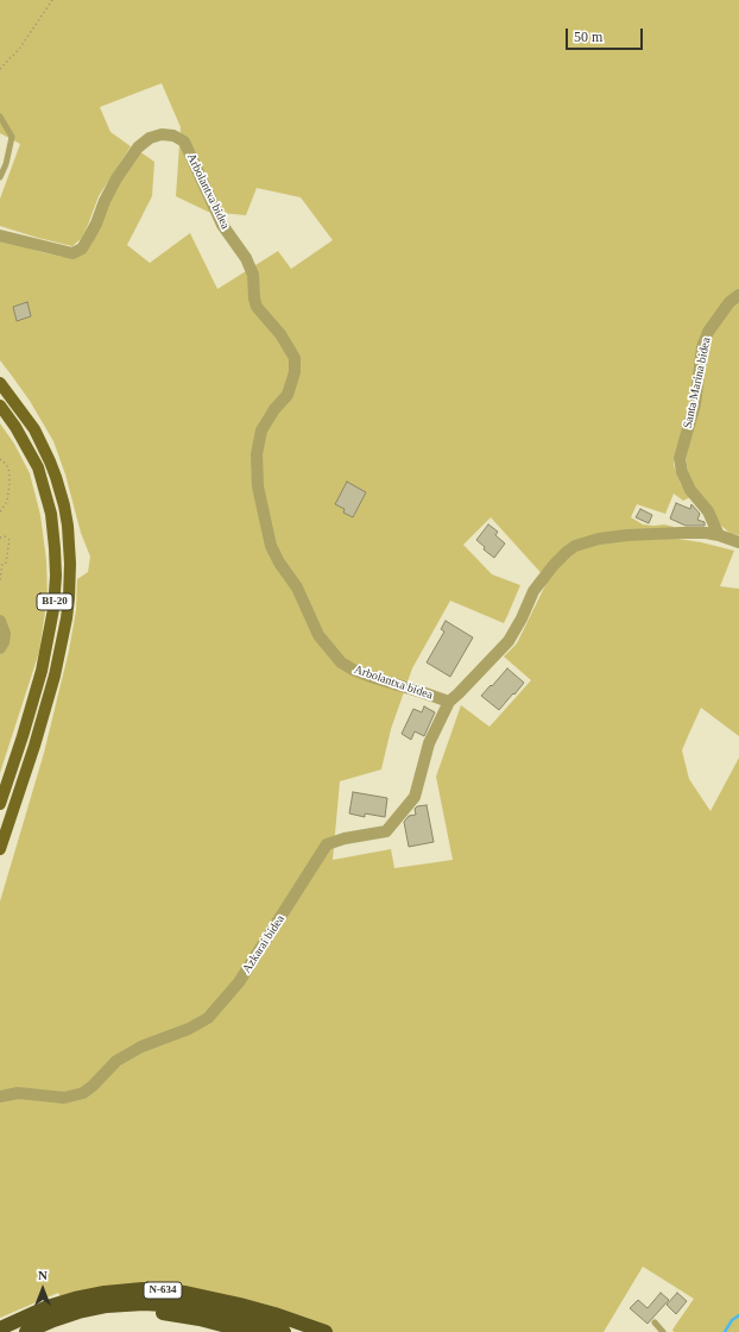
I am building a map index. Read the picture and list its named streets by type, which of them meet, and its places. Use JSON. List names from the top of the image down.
{
  "streets": {
    "highway": ["N-634"],
    "main road": ["BI-20"],
    "street": ["Arbolantxa bidea", "Santa Marina bidea", "Azkarai bidea"]
  },
  "crossings": [
    ["Arbolantxa bidea", "Santa Marina bidea"],
    ["Arbolantxa bidea", "Azkarai bidea"]
  ],
  "scale_bar": "50 m",
  "north": "top"
}
